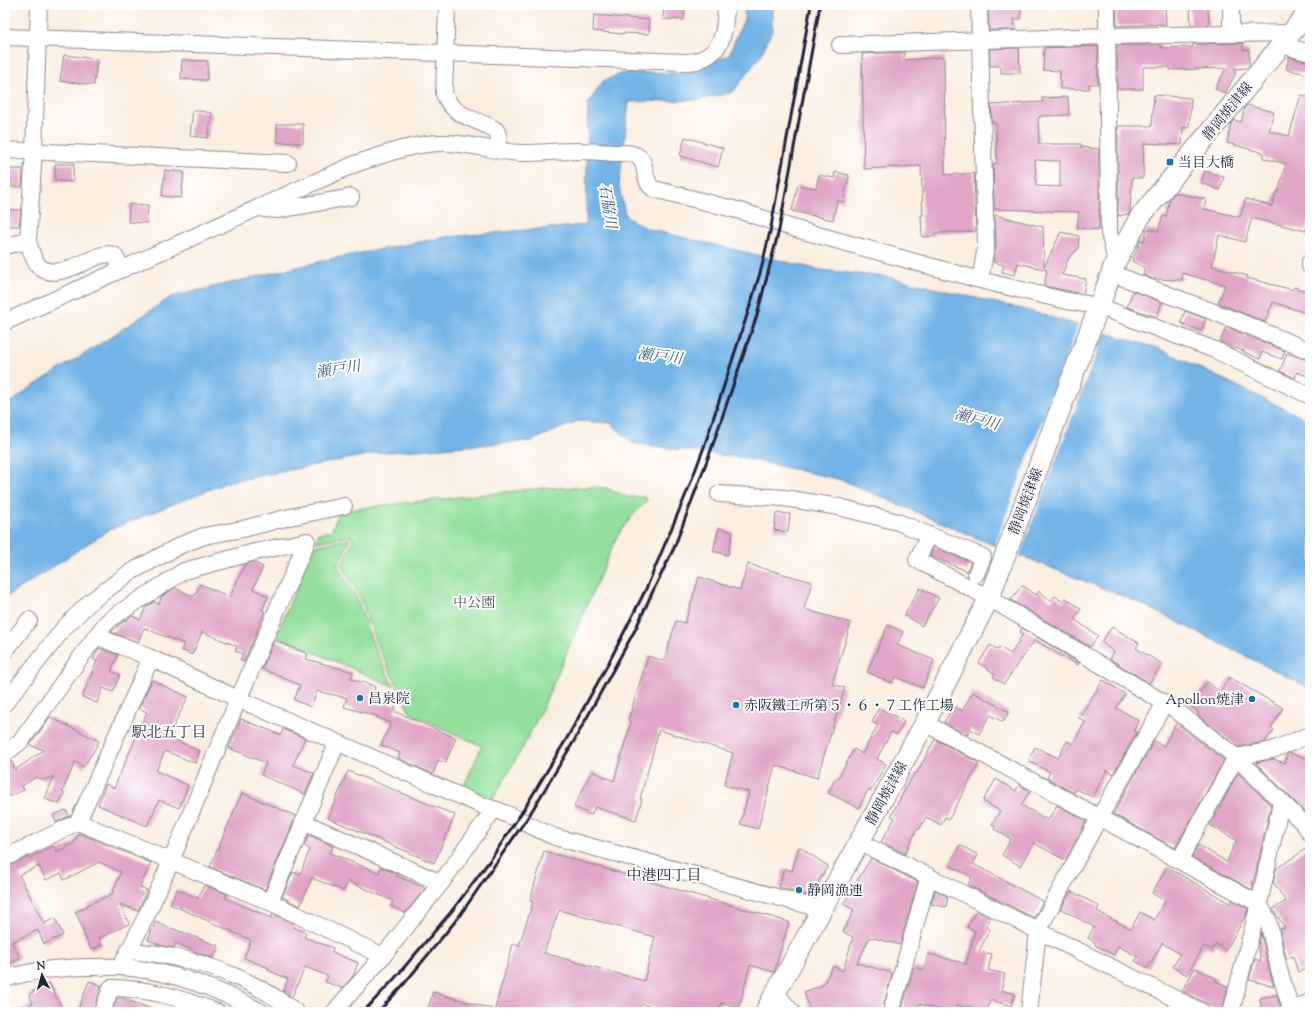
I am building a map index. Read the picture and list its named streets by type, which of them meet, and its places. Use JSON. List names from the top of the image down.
{
  "streets": {
    "main road": ["静岡焼津線"]
  },
  "districts": ["駅北五丁目", "中港四丁目"],
  "water": ["石脇川", "瀬戸川"],
  "parks": ["中公園"],
  "places": {
    "transit": ["当目大橋"],
    "other": [
      "昌泉院",
      "Apollon焼津",
      "赤阪鐵工所第５・６・７工作工場",
      "静岡漁連"
    ]
  },
  "north": "top"
}
